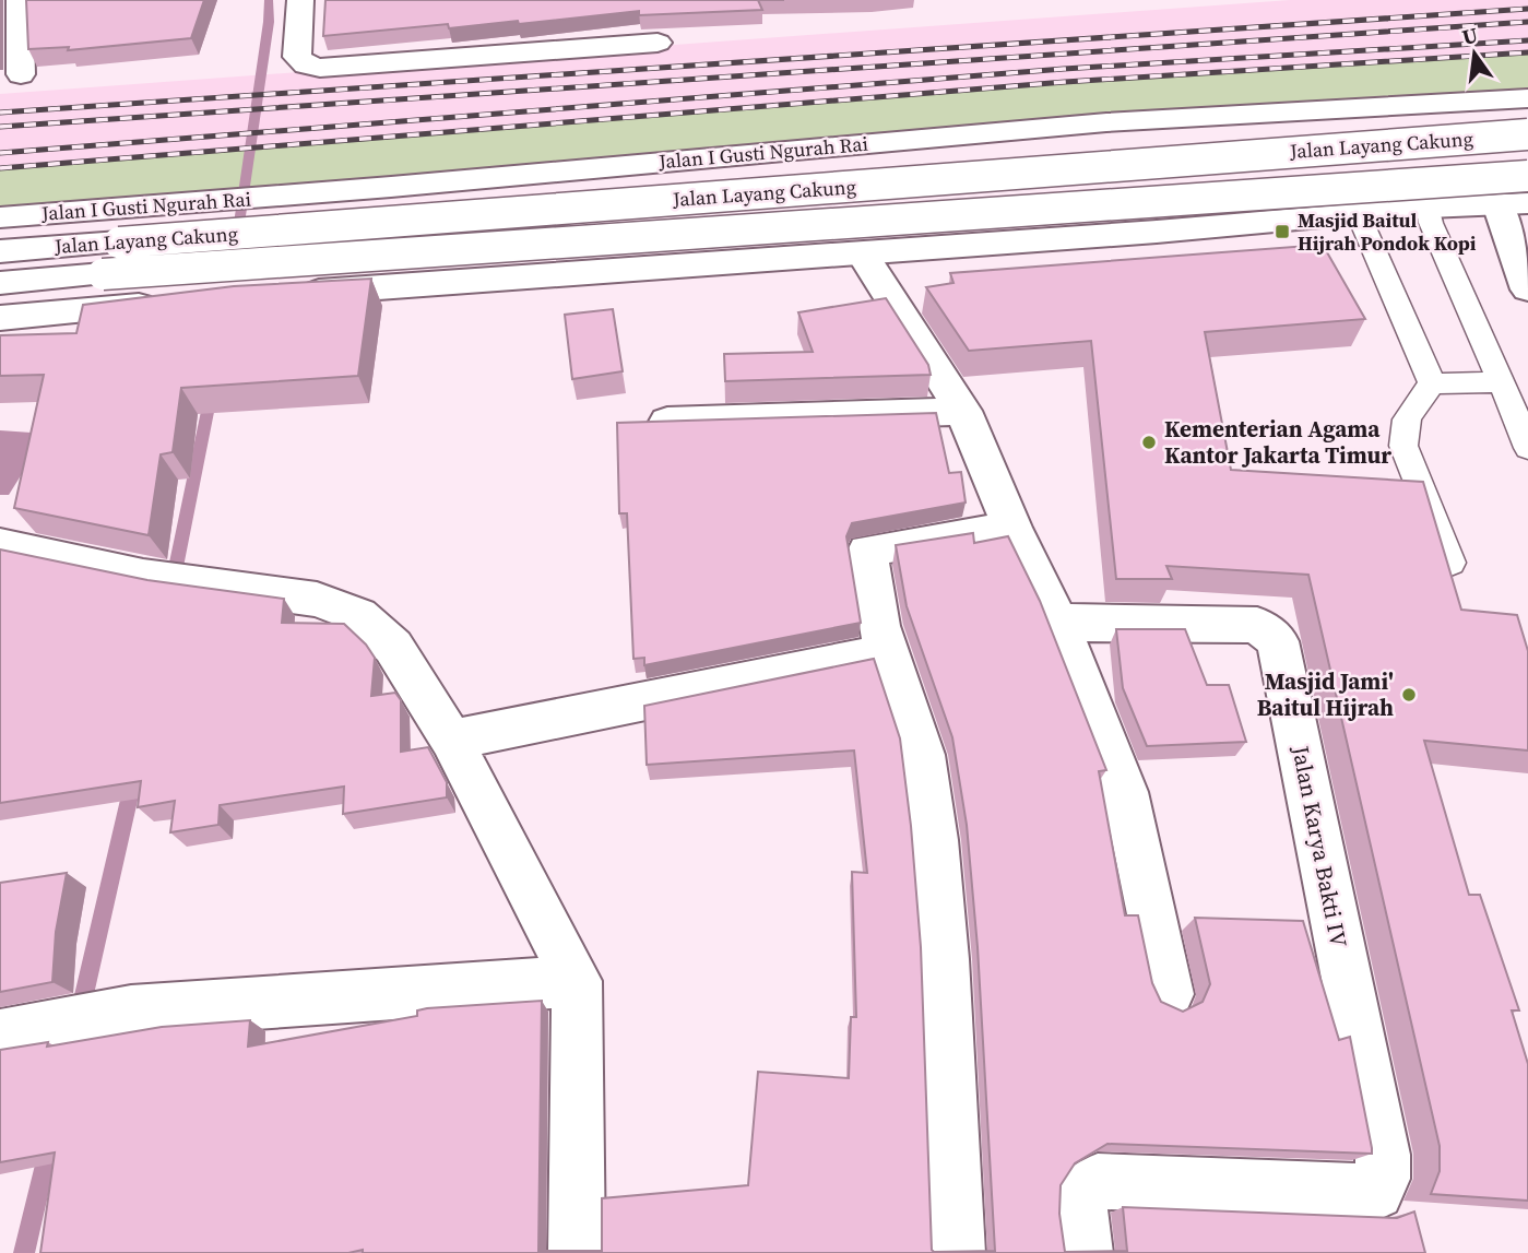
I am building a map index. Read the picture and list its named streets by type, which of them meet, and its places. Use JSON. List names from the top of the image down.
{
  "streets": {
    "street": ["Jalan Layang Cakung", "Jalan I Gusti Ngurah Rai", "Jalan Karya Bakti IV"]
  },
  "places": {
    "transit": ["Masjid Baitul Hijrah Pondok Kopi"],
    "other": ["Kementerian Agama Kantor Jakarta Timur", "Masjid Jami' Baitul Hijrah"]
  },
  "north": "top"
}
